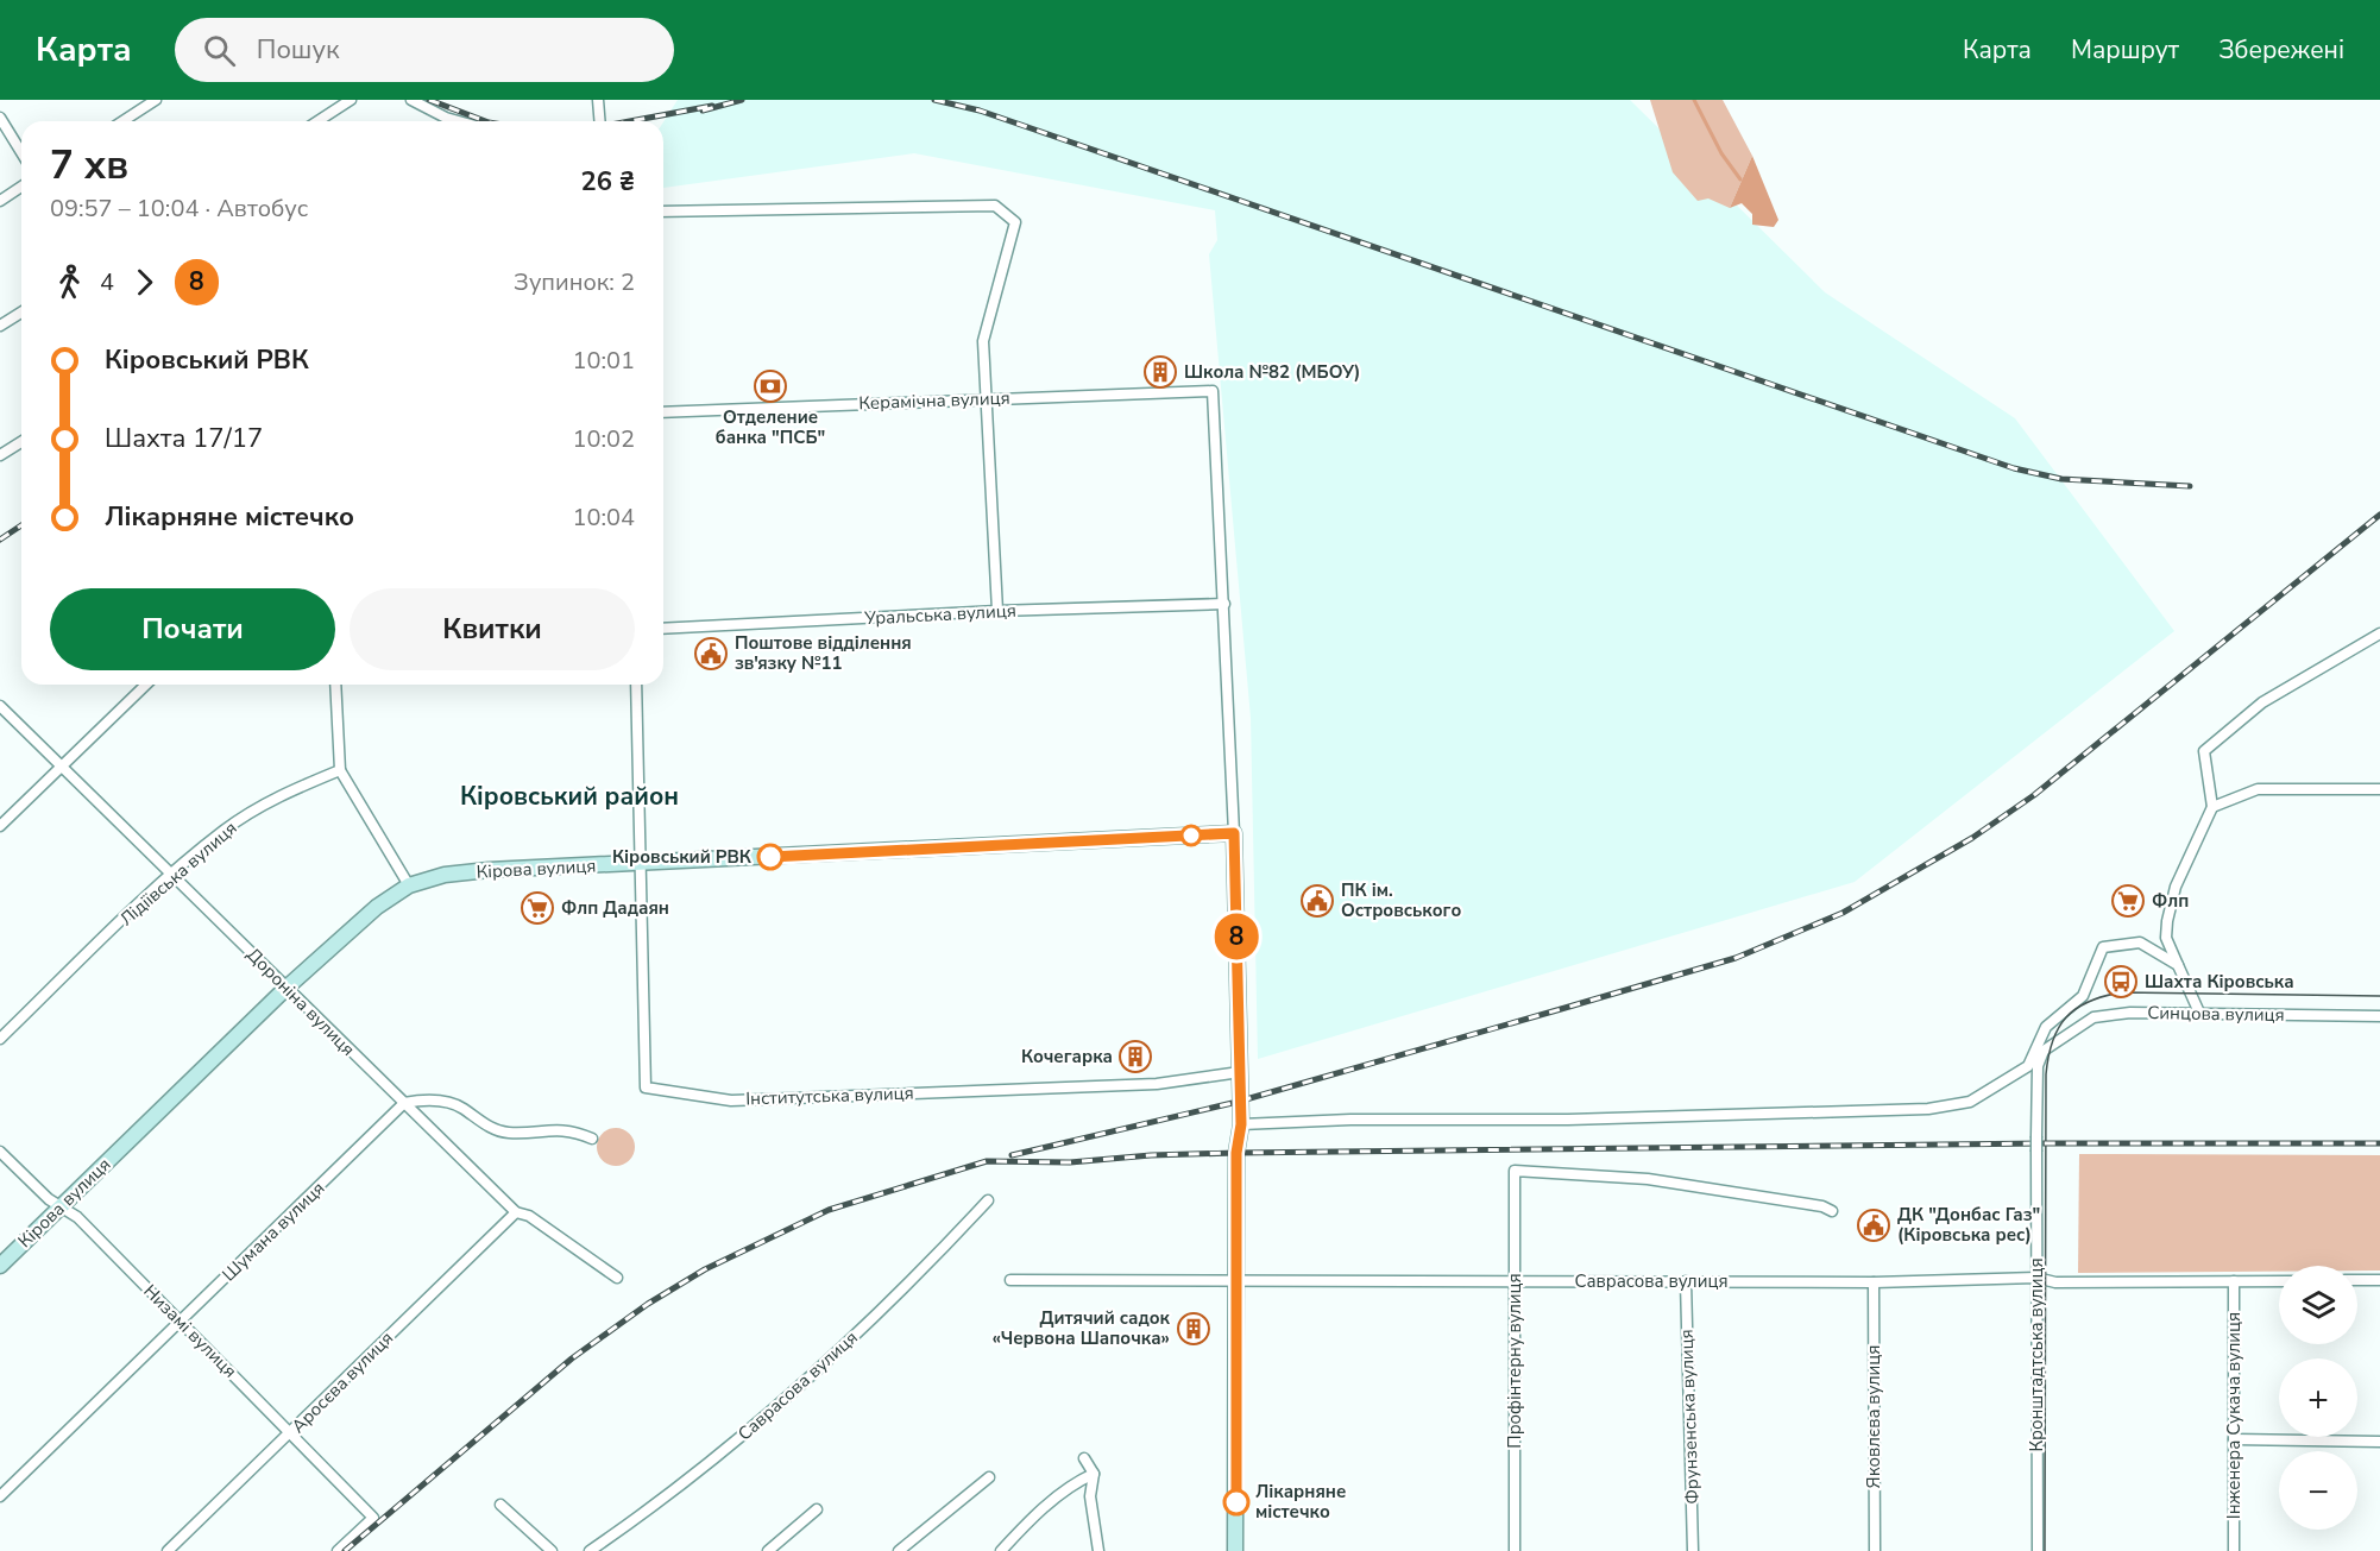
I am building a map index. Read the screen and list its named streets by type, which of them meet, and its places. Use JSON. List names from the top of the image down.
{
  "streets": {
    "main road": ["Кірова вулиця"],
    "street": [
      "Керамічна вулиця",
      "Уральська вулиця",
      "Лідіївська вулиця",
      "Дороніна вулиця",
      "Синцова вулиця",
      "Інститутська вулиця",
      "Шумана вулиця",
      "Саврасова вулиця",
      "Низамі вулиця",
      "Кронштадтська вулиця",
      "Профінтерну вулиця",
      "Аросєва вулиця",
      "Інженера Сукача вулиця",
      "Фрунзенська вулиця",
      "Яковлєва вулиця"
    ]
  },
  "crossings": [
    ["Керамічна вулиця", "Уральська вулиця"],
    ["Кірова вулиця", "Дороніна вулиця"],
    ["Кірова вулиця", "Інститутська вулиця"],
    ["Кірова вулиця", "Низамі вулиця"],
    ["Лідіївська вулиця", "Дороніна вулиця"],
    ["Дороніна вулиця", "Шумана вулиця"],
    ["Дороніна вулиця", "Аросєва вулиця"],
    ["Синцова вулиця", "Кронштадтська вулиця"],
    ["Шумана вулиця", "Низамі вулиця"],
    ["Саврасова вулиця", "Кронштадтська вулиця"],
    ["Саврасова вулиця", "Профінтерну вулиця"],
    ["Саврасова вулиця", "Інженера Сукача вулиця"],
    ["Саврасова вулиця", "Фрунзенська вулиця"],
    ["Саврасова вулиця", "Яковлєва вулиця"],
    ["Низамі вулиця", "Аросєва вулиця"]
  ],
  "districts": ["Кіровський район"],
  "places": {
    "building": ["Школа №82 (МБОУ)", "Кочегарка", "Дитячий садок «Червона Шапочка»"],
    "bank": ["Отделение банка \"ПСБ\""],
    "public building": ["Поштове відділення зв'язку №11", "ПК ім. Островського", "ДК \"Донбас Газ\" (Кіровська рес)"],
    "other": ["Кіровський РВК", "Лікарняне містечко"],
    "supermarket": ["Флп", "Флп Дадаян"],
    "bus stop": ["Шахта Кіровська"]
  },
  "lines": ["bus line 8"],
  "page": {
    "header": "Карта",
    "search": "Пошук",
    "nav": ["Карта", "Маршрут", "Збережені"],
    "on_map": "8",
    "heading": ["7 хв", "09:57 – 10:04 · Автобус", "26 ₴"],
    "legs": ["4", "8", "Зупинок: 2"],
    "list": [
      {
        "name": "Кіровський РВК",
        "value": "10:01"
      },
      {
        "name": "Шахта 17/17",
        "value": "10:02"
      },
      {
        "name": "Лікарняне містечко",
        "value": "10:04"
      }
    ],
    "buttons": ["Почати", "Квитки"],
    "map_buttons": ["+", "−"]
  }
}
